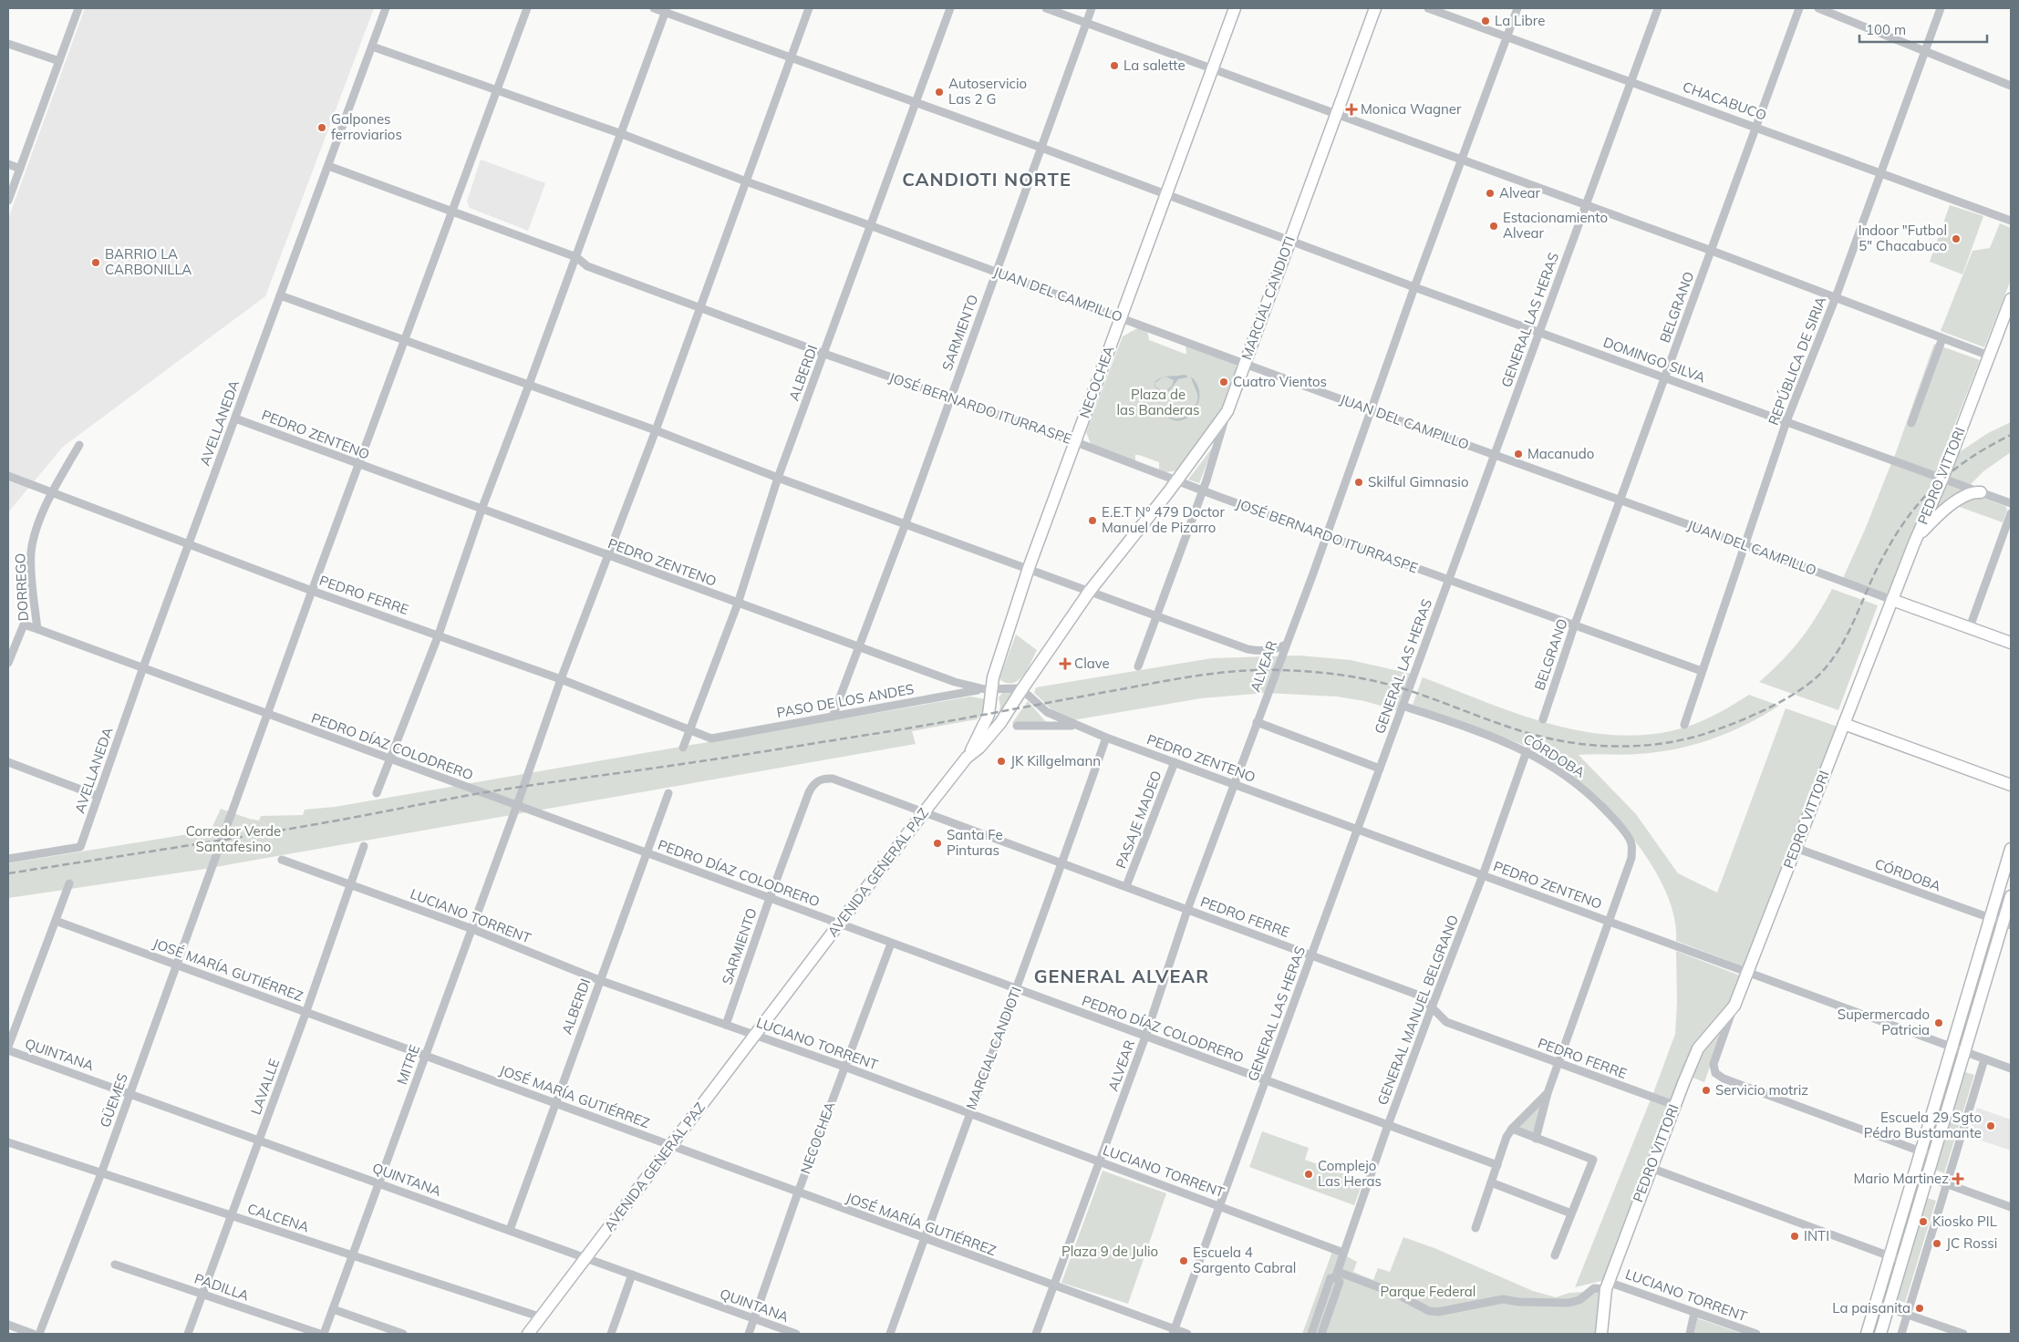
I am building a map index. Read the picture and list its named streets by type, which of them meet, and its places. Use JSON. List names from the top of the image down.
{
  "streets": {
    "main road": [
      "JUAN DEL CAMPILLO",
      "MARCIAL CANDIOTI",
      "NECOCHEA",
      "PEDRO VITTORI",
      "AVENIDA GENERAL PAZ"
    ],
    "street": [
      "CHACABUCO",
      "BELGRANO",
      "GENERAL LAS HERAS",
      "SARMIENTO",
      "DOMINGO SILVA",
      "REPÚBLICA DE SIRIA",
      "ALBERDI",
      "JOSÉ BERNARDO ITURRASPE",
      "AVELLANEDA",
      "PEDRO ZENTENO",
      "DORREGO",
      "PEDRO FERRE",
      "ALVEAR",
      "PASO DE LOS ANDES",
      "PEDRO DÍAZ COLODRERO",
      "CÓRDOBA",
      "PASAJE MADEO",
      "LUCIANO TORRENT",
      "JOSÉ MARÍA GUTIÉRREZ",
      "GENERAL MANUEL BELGRANO",
      "QUINTANA",
      "MITRE",
      "LAVALLE",
      "GÜEMES",
      "CALCENA",
      "PADILLA"
    ]
  },
  "crossings": [
    ["CHACABUCO", "BELGRANO"],
    ["CHACABUCO", "GENERAL LAS HERAS"],
    ["CHACABUCO", "REPÚBLICA DE SIRIA"],
    ["CHACABUCO", "ALVEAR"],
    ["JUAN DEL CAMPILLO", "MARCIAL CANDIOTI"],
    ["JUAN DEL CAMPILLO", "BELGRANO"],
    ["JUAN DEL CAMPILLO", "GENERAL LAS HERAS"],
    ["JUAN DEL CAMPILLO", "SARMIENTO"],
    ["JUAN DEL CAMPILLO", "REPÚBLICA DE SIRIA"],
    ["JUAN DEL CAMPILLO", "ALBERDI"],
    ["JUAN DEL CAMPILLO", "NECOCHEA"],
    ["JUAN DEL CAMPILLO", "AVELLANEDA"],
    ["JUAN DEL CAMPILLO", "PEDRO VITTORI"],
    ["JUAN DEL CAMPILLO", "ALVEAR"],
    ["JUAN DEL CAMPILLO", "MITRE"],
    ["JUAN DEL CAMPILLO", "GÜEMES"],
    ["MARCIAL CANDIOTI", "DOMINGO SILVA"],
    ["MARCIAL CANDIOTI", "JOSÉ BERNARDO ITURRASPE"],
    ["MARCIAL CANDIOTI", "PEDRO ZENTENO"],
    ["MARCIAL CANDIOTI", "PEDRO FERRE"],
    ["MARCIAL CANDIOTI", "PEDRO DÍAZ COLODRERO"],
    ["MARCIAL CANDIOTI", "AVENIDA GENERAL PAZ"],
    ["MARCIAL CANDIOTI", "LUCIANO TORRENT"],
    ["MARCIAL CANDIOTI", "JOSÉ MARÍA GUTIÉRREZ"],
    ["BELGRANO", "DOMINGO SILVA"],
    ["BELGRANO", "JOSÉ BERNARDO ITURRASPE"],
    ["GENERAL LAS HERAS", "DOMINGO SILVA"],
    ["GENERAL LAS HERAS", "JOSÉ BERNARDO ITURRASPE"],
    ["GENERAL LAS HERAS", "PEDRO ZENTENO"],
    ["GENERAL LAS HERAS", "PEDRO FERRE"],
    ["GENERAL LAS HERAS", "PEDRO DÍAZ COLODRERO"],
    ["GENERAL LAS HERAS", "CÓRDOBA"],
    ["GENERAL LAS HERAS", "LUCIANO TORRENT"],
    ["GENERAL LAS HERAS", "JOSÉ MARÍA GUTIÉRREZ"],
    ["SARMIENTO", "DOMINGO SILVA"],
    ["SARMIENTO", "JOSÉ BERNARDO ITURRASPE"],
    ["SARMIENTO", "PEDRO ZENTENO"],
    ["SARMIENTO", "PEDRO FERRE"],
    ["SARMIENTO", "PASO DE LOS ANDES"],
    ["SARMIENTO", "PEDRO DÍAZ COLODRERO"],
    ["SARMIENTO", "LUCIANO TORRENT"],
    ["DOMINGO SILVA", "REPÚBLICA DE SIRIA"],
    ["DOMINGO SILVA", "ALBERDI"],
    ["DOMINGO SILVA", "NECOCHEA"],
    ["DOMINGO SILVA", "PEDRO VITTORI"],
    ["DOMINGO SILVA", "ALVEAR"],
    ["DOMINGO SILVA", "MITRE"],
    ["REPÚBLICA DE SIRIA", "JOSÉ BERNARDO ITURRASPE"],
    ["ALBERDI", "JOSÉ BERNARDO ITURRASPE"],
    ["ALBERDI", "PEDRO ZENTENO"],
    ["ALBERDI", "PEDRO FERRE"],
    ["ALBERDI", "PEDRO DÍAZ COLODRERO"],
    ["ALBERDI", "LUCIANO TORRENT"],
    ["ALBERDI", "JOSÉ MARÍA GUTIÉRREZ"],
    ["ALBERDI", "QUINTANA"],
    ["NECOCHEA", "JOSÉ BERNARDO ITURRASPE"],
    ["NECOCHEA", "PEDRO ZENTENO"],
    ["NECOCHEA", "PASO DE LOS ANDES"],
    ["NECOCHEA", "PEDRO DÍAZ COLODRERO"],
    ["NECOCHEA", "AVENIDA GENERAL PAZ"],
    ["NECOCHEA", "LUCIANO TORRENT"],
    ["NECOCHEA", "JOSÉ MARÍA GUTIÉRREZ"],
    ["NECOCHEA", "QUINTANA"],
    ["JOSÉ BERNARDO ITURRASPE", "ALVEAR"],
    ["JOSÉ BERNARDO ITURRASPE", "AVENIDA GENERAL PAZ"],
    ["JOSÉ BERNARDO ITURRASPE", "MITRE"],
    ["JOSÉ BERNARDO ITURRASPE", "GÜEMES"],
    ["AVELLANEDA", "PEDRO ZENTENO"],
    ["AVELLANEDA", "PEDRO FERRE"],
    ["AVELLANEDA", "PEDRO DÍAZ COLODRERO"],
    ["PEDRO ZENTENO", "PEDRO VITTORI"],
    ["PEDRO ZENTENO", "ALVEAR"],
    ["PEDRO ZENTENO", "PASO DE LOS ANDES"],
    ["PEDRO ZENTENO", "CÓRDOBA"],
    ["PEDRO ZENTENO", "PASAJE MADEO"],
    ["PEDRO ZENTENO", "AVENIDA GENERAL PAZ"],
    ["PEDRO ZENTENO", "GENERAL MANUEL BELGRANO"],
    ["PEDRO ZENTENO", "MITRE"],
    ["PEDRO ZENTENO", "GÜEMES"],
    ["PEDRO VITTORI", "PEDRO FERRE"],
    ["PEDRO VITTORI", "CÓRDOBA"],
    ["PEDRO VITTORI", "LUCIANO TORRENT"],
    ["DORREGO", "PEDRO FERRE"],
    ["DORREGO", "PEDRO DÍAZ COLODRERO"],
    ["PEDRO FERRE", "ALVEAR"],
    ["PEDRO FERRE", "PASO DE LOS ANDES"],
    ["PEDRO FERRE", "PASAJE MADEO"],
    ["PEDRO FERRE", "AVENIDA GENERAL PAZ"],
    ["PEDRO FERRE", "GENERAL MANUEL BELGRANO"],
    ["PEDRO FERRE", "MITRE"],
    ["PEDRO FERRE", "GÜEMES"],
    ["ALVEAR", "PEDRO DÍAZ COLODRERO"],
    ["ALVEAR", "LUCIANO TORRENT"],
    ["ALVEAR", "JOSÉ MARÍA GUTIÉRREZ"],
    ["PEDRO DÍAZ COLODRERO", "AVENIDA GENERAL PAZ"],
    ["PEDRO DÍAZ COLODRERO", "GENERAL MANUEL BELGRANO"],
    ["PEDRO DÍAZ COLODRERO", "MITRE"],
    ["PEDRO DÍAZ COLODRERO", "GÜEMES"],
    ["CÓRDOBA", "GENERAL MANUEL BELGRANO"],
    ["AVENIDA GENERAL PAZ", "LUCIANO TORRENT"],
    ["AVENIDA GENERAL PAZ", "JOSÉ MARÍA GUTIÉRREZ"],
    ["AVENIDA GENERAL PAZ", "QUINTANA"],
    ["AVENIDA GENERAL PAZ", "CALCENA"],
    ["LUCIANO TORRENT", "GENERAL MANUEL BELGRANO"],
    ["LUCIANO TORRENT", "MITRE"],
    ["LUCIANO TORRENT", "LAVALLE"],
    ["JOSÉ MARÍA GUTIÉRREZ", "MITRE"],
    ["JOSÉ MARÍA GUTIÉRREZ", "LAVALLE"],
    ["JOSÉ MARÍA GUTIÉRREZ", "GÜEMES"],
    ["QUINTANA", "MITRE"],
    ["QUINTANA", "LAVALLE"],
    ["QUINTANA", "GÜEMES"],
    ["MITRE", "CALCENA"],
    ["LAVALLE", "CALCENA"],
    ["LAVALLE", "PADILLA"],
    ["GÜEMES", "CALCENA"]
  ],
  "districts": ["CANDIOTI NORTE", "GENERAL ALVEAR"],
  "parks": [
    "Plaza de las Banderas",
    "Corredor Verde Santafesino",
    "Plaza 9 de Julio",
    "Parque Federal"
  ],
  "places": {
    "other": [
      "La Libre",
      "La salette",
      "Autoservicio Las 2 G",
      "Galpones ferroviarios",
      "Alvear",
      "Estacionamiento Alvear",
      "Indoor \"Futbol 5\" Chacabuco",
      "BARRIO LA CARBONILLA",
      "Cuatro Vientos",
      "Macanudo",
      "Skilful Gimnasio",
      "E.E.T N° 479 Doctor Manuel de Pizarro",
      "JK Killgelmann",
      "Santa Fe Pinturas",
      "Supermercado Patricia",
      "Servicio motriz",
      "Escuela 29 Sgto Pédro Bustamante",
      "Complejo Las Heras",
      "Kiosko PIL",
      "INTI",
      "JC Rossi",
      "Escuela 4 Sargento Cabral",
      "La paisanita"
    ],
    "health": ["Monica Wagner", "Clave", "Mario Martinez"]
  },
  "scale_bar": "100 m"
}
